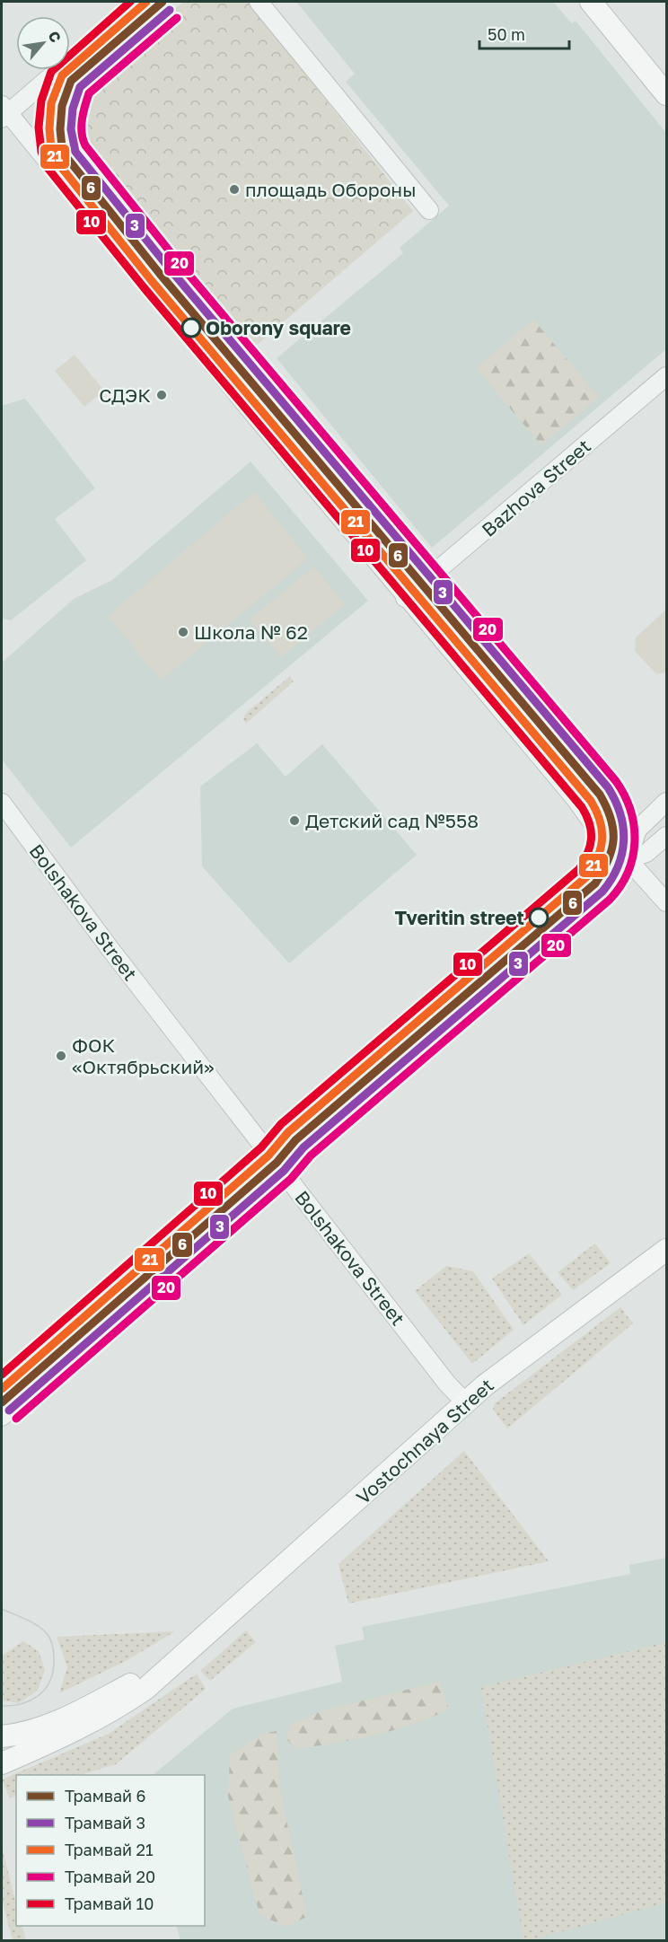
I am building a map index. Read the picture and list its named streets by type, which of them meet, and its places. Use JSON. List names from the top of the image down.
{
  "streets": {
    "main road": ["Vostochnaya Street"],
    "street": ["Bazhova Street", "Bolshakova Street"]
  },
  "crossings": [
    ["Bolshakova Street", "Vostochnaya Street"]
  ],
  "places": [
    "площадь Обороны",
    "Oborony square",
    "СДЭК",
    "Школа № 62",
    "Детский сад №558",
    "Tveritin street",
    "ФОК «Октябрьский»"
  ],
  "lines": [
    "tram line 6",
    "tram line 21",
    "tram line 10",
    "tram line 3",
    "tram line 20"
  ],
  "legend": [
    "Трамвай 6",
    "Трамвай 3",
    "Трамвай 21",
    "Трамвай 20",
    "Трамвай 10"
  ],
  "scale_bar": "50 m",
  "north": "top right"
}
